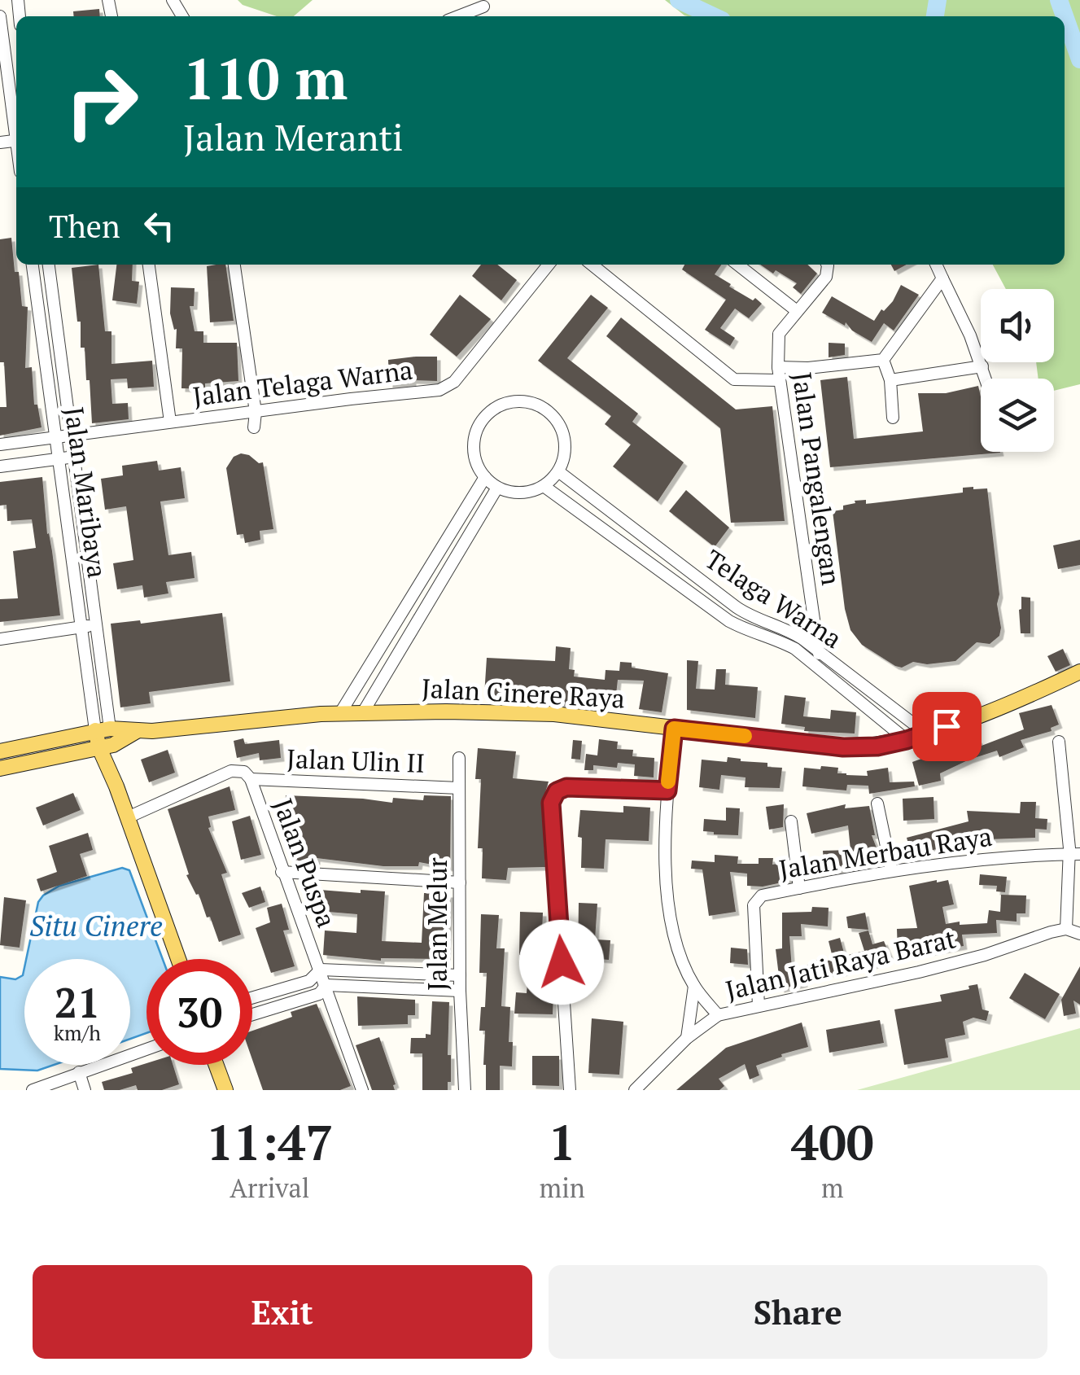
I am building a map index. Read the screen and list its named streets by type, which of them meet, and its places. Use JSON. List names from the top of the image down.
{
  "streets": {
    "main road": ["Jalan Cinere Raya"],
    "street": [
      "Jalan Telaga Warna",
      "Jalan Pangalengan",
      "Jalan Maribaya",
      "Telaga Warna",
      "Jalan Ulin II",
      "Jalan Merbau Raya",
      "Jalan Puspa",
      "Jalan Melur",
      "Jalan Jati Raya Barat"
    ]
  },
  "crossings": [
    ["Jalan Telaga Warna", "Jalan Maribaya"],
    ["Jalan Pangalengan", "Telaga Warna"],
    ["Jalan Maribaya", "Jalan Cinere Raya"],
    ["Telaga Warna", "Jalan Cinere Raya"],
    ["Jalan Ulin II", "Jalan Puspa"],
    ["Jalan Ulin II", "Jalan Melur"],
    ["Jalan Merbau Raya", "Jalan Jati Raya Barat"]
  ],
  "water": ["Situ Cinere"],
  "page": {
    "turn": ["110 m", "Jalan Meranti"],
    "then": "Then",
    "speed": "21 km/h",
    "limit": "30",
    "eta": [
      "11:47",
      "Arrival",
      "1",
      "min",
      "400",
      "m"
    ],
    "buttons": ["Exit", "Share"]
  }
}
